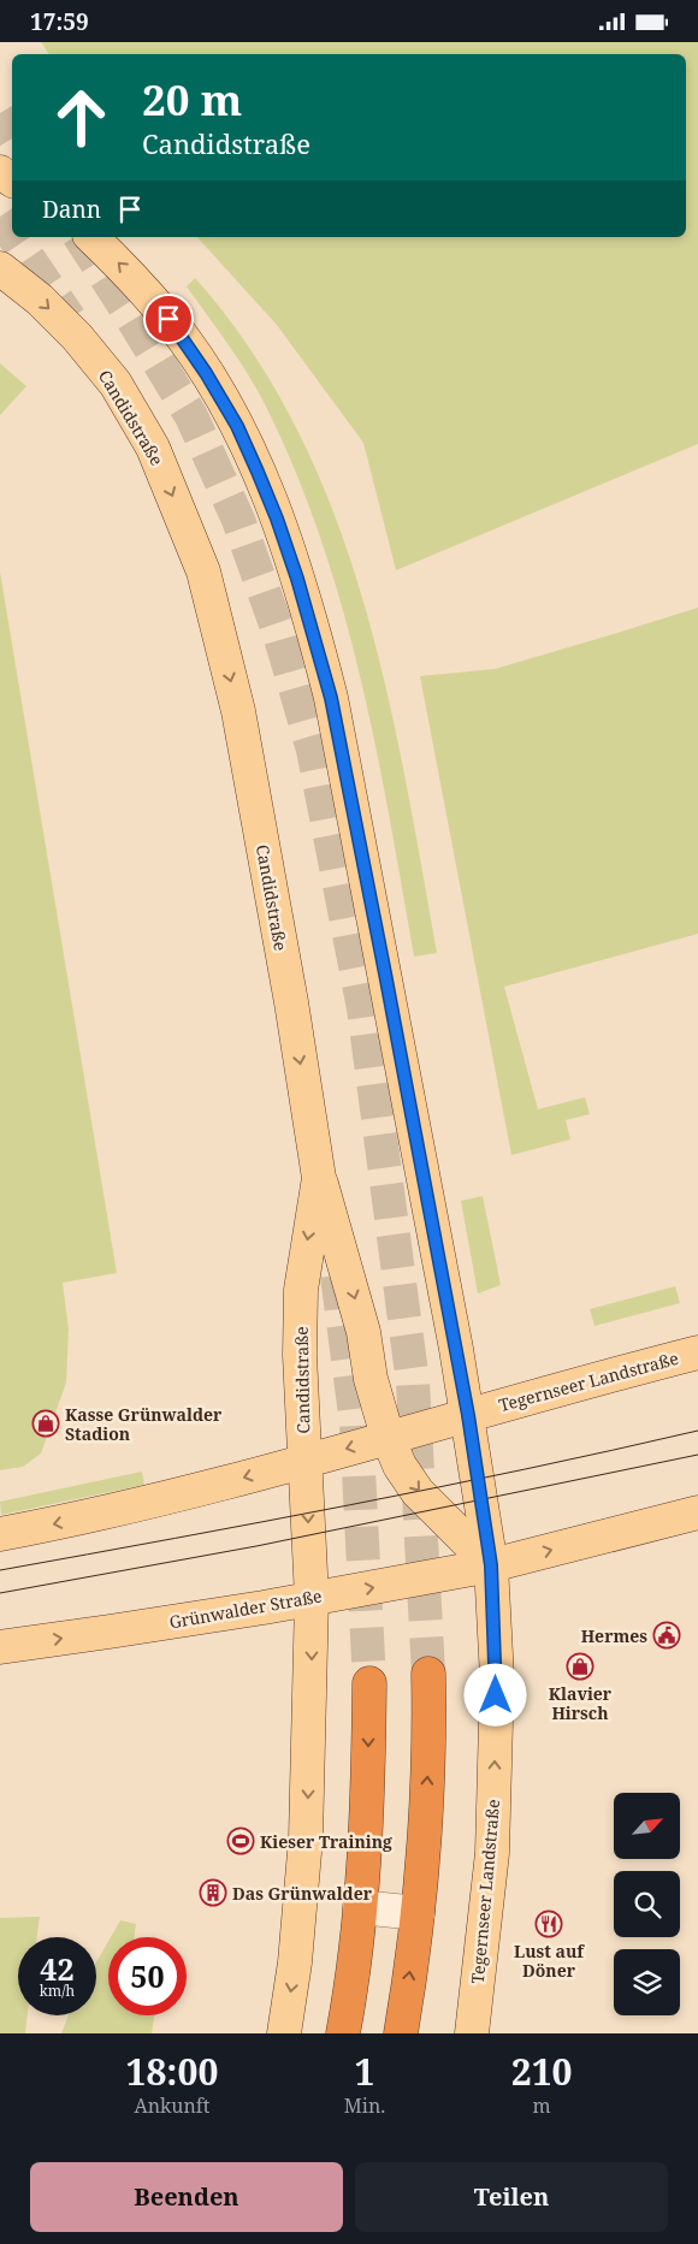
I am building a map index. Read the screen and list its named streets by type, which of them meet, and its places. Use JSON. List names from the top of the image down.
{
  "streets": {
    "main road": ["Candidstraße", "Tegernseer Landstraße", "Grünwalder Straße"]
  },
  "crossings": [
    ["Candidstraße", "Tegernseer Landstraße"],
    ["Candidstraße", "Grünwalder Straße"],
    ["Tegernseer Landstraße", "Grünwalder Straße"]
  ],
  "places": {
    "shop": ["Kasse Grünwalder Stadion", "Klavier Hirsch"],
    "public building": ["Hermes"],
    "sports": ["Kieser Training"],
    "building": ["Das Grünwalder"],
    "restaurant": ["Lust auf Döner"]
  },
  "north": "top right",
  "page": {
    "status": "17:59",
    "turn": ["20 m", "Candidstraße"],
    "then": "Dann",
    "speed": "42 km/h",
    "limit": "50",
    "eta": [
      "18:00",
      "Ankunft",
      "1",
      "Min.",
      "210",
      "m"
    ],
    "buttons": ["Beenden", "Teilen"]
  }
}
